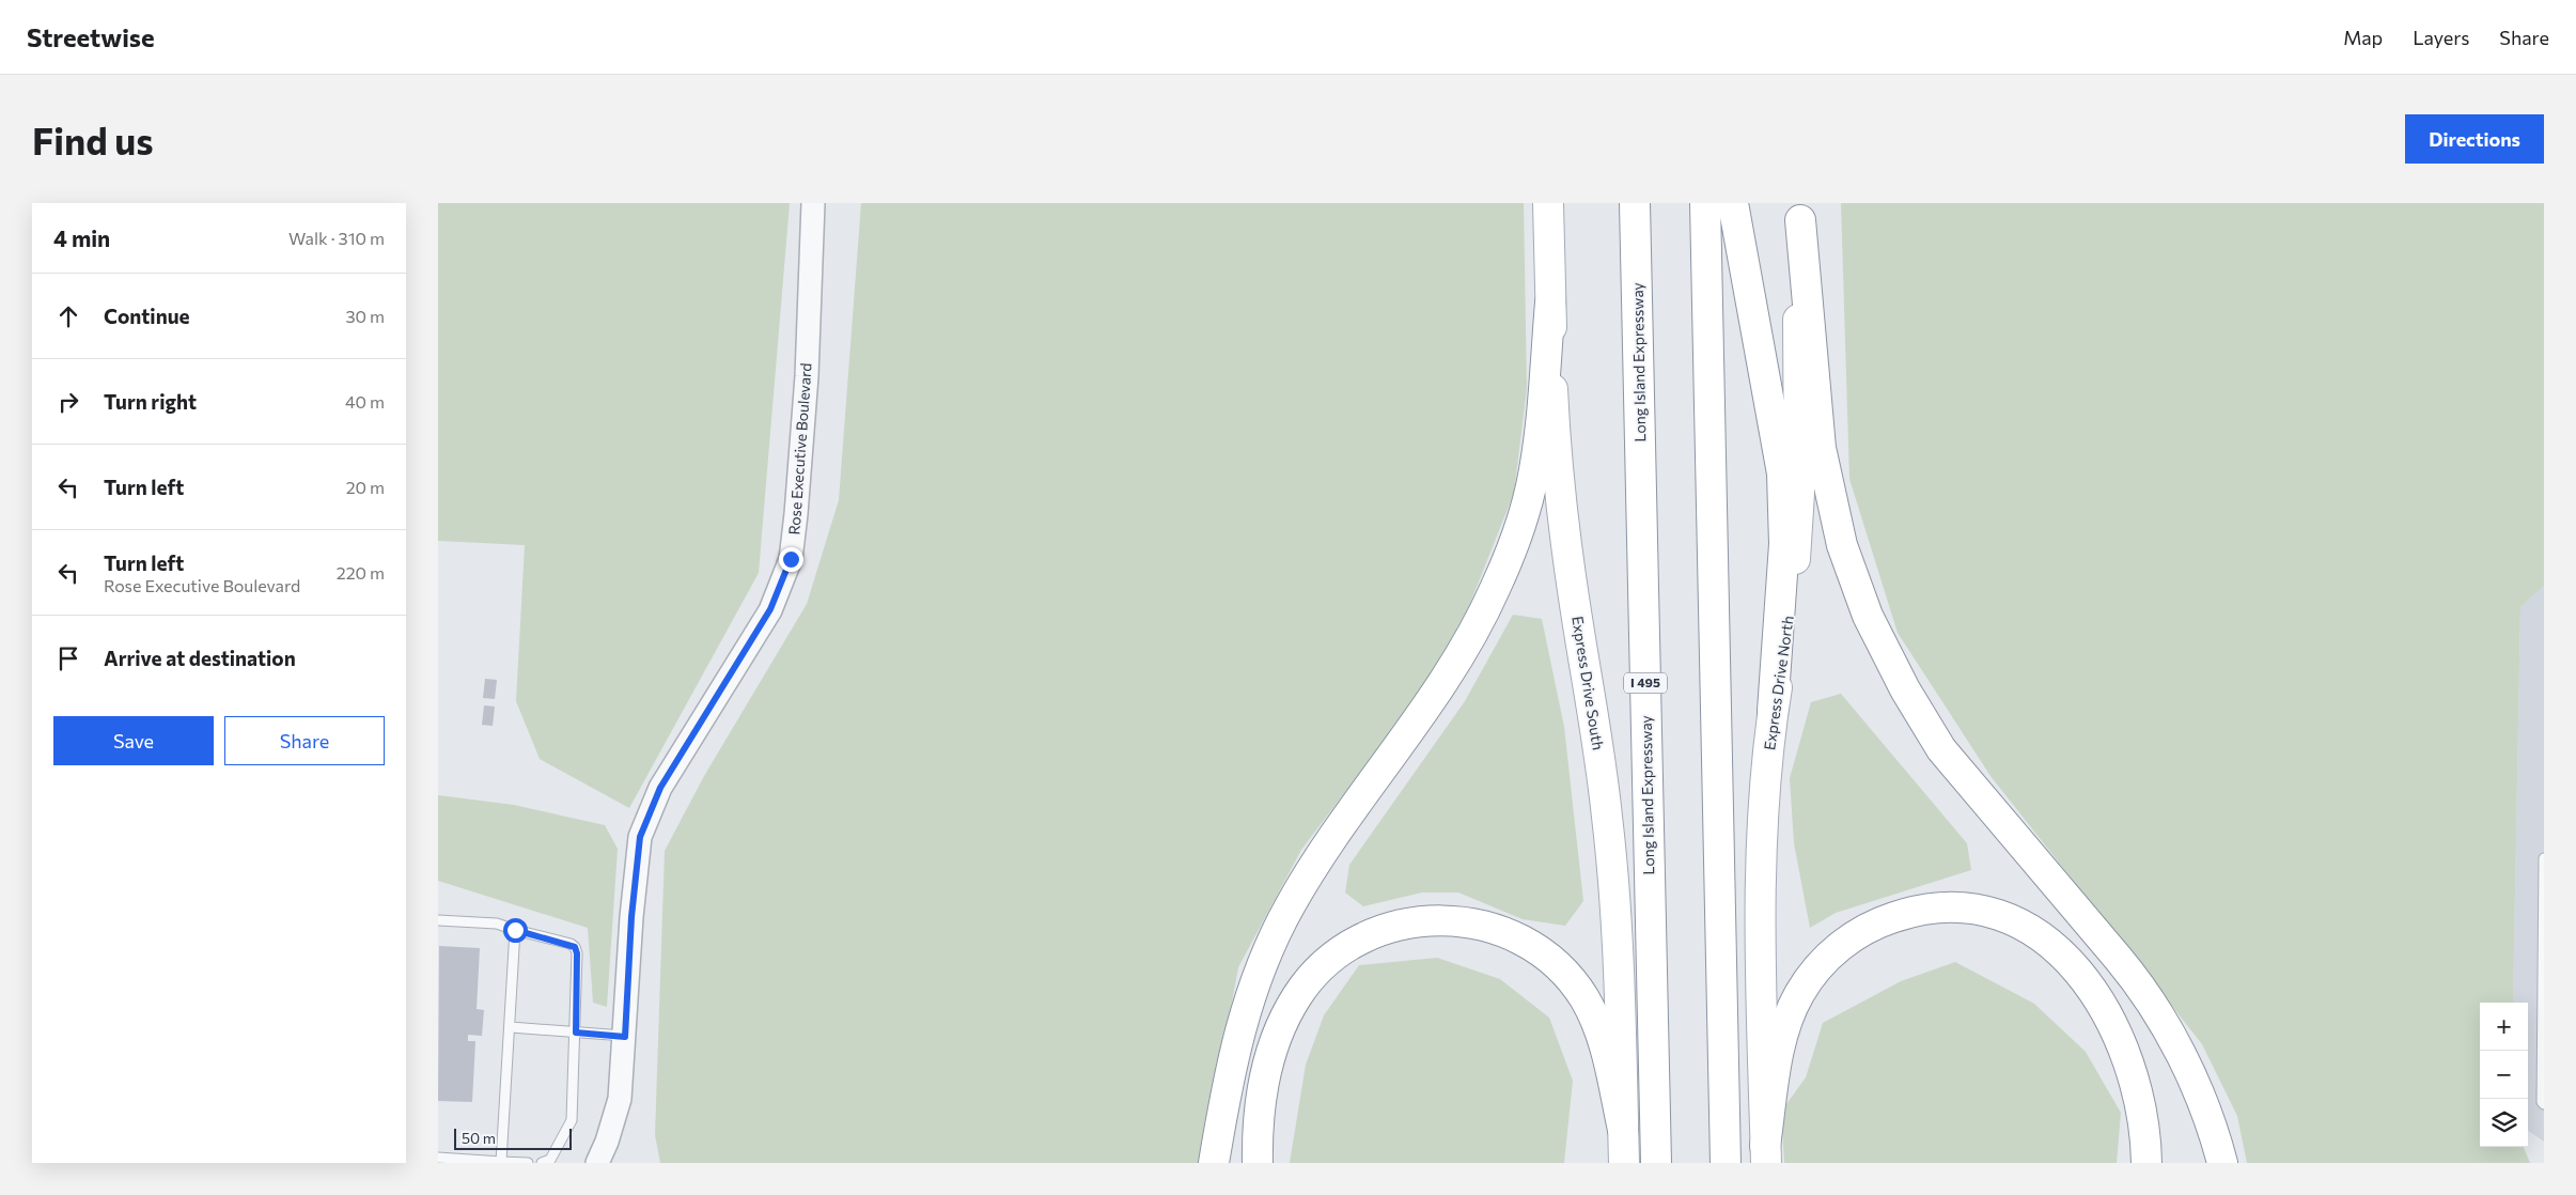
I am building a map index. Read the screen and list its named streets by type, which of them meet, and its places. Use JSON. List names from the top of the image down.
{
  "streets": {
    "main road": [
      "Long Island Expressway",
      "Express Drive South",
      "I 495",
      "Express Drive North"
    ],
    "street": ["Rose Executive Boulevard"]
  },
  "scale_bar": "50 m",
  "page": {
    "header": "Streetwise",
    "nav": ["Map", "Layers", "Share"],
    "buttons": [
      "Directions",
      ["Save", "Share"]
    ],
    "title": "Find us",
    "heading": ["4 min", "Walk · 310 m"],
    "list": [
      ["Continue", "30 m"],
      ["Turn right", "40 m"],
      ["Turn left", "20 m"],
      ["Turn left", "Rose Executive Boulevard", "220 m"],
      "Arrive at destination"
    ],
    "map_buttons": ["+", "−"],
    "scale": "50 m"
  }
}
